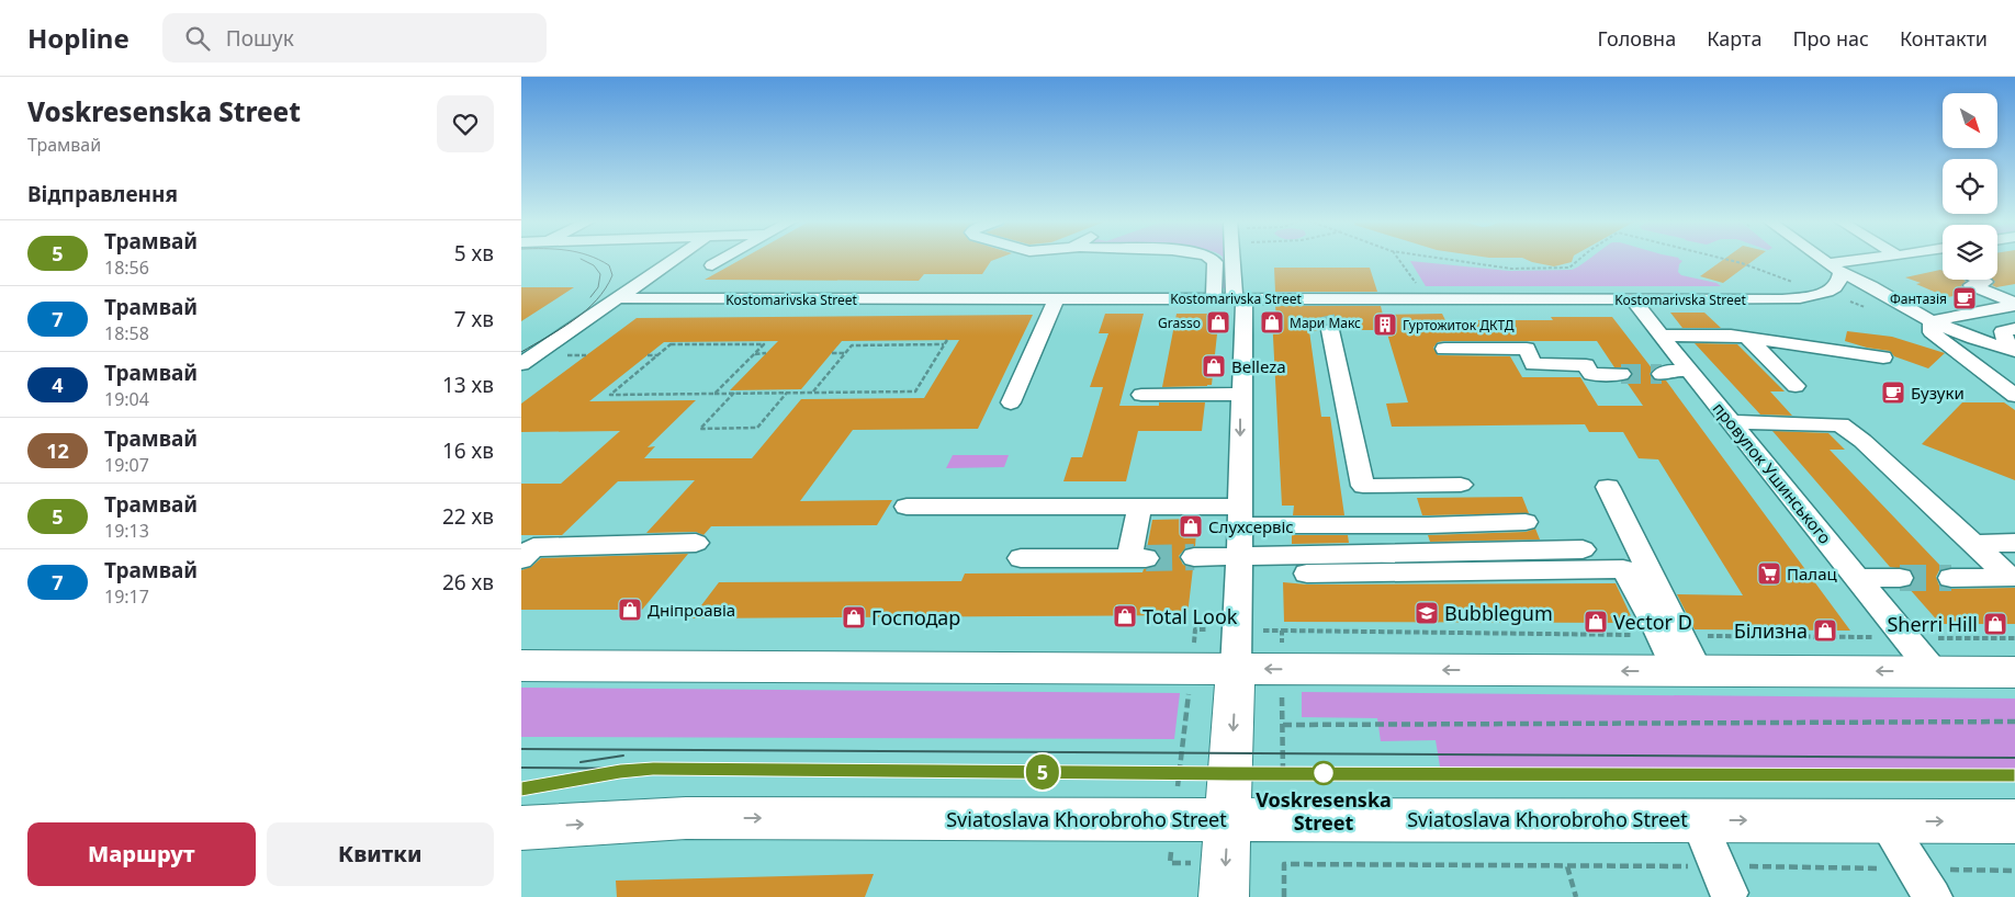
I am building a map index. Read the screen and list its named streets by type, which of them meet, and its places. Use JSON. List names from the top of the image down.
{
  "streets": {
    "main road": ["Sviatoslava Khorobroho Street"],
    "street": ["Kostomarivska Street", "провулок Ушинського"]
  },
  "crossings": [
    ["Kostomarivska Street", "провулок Ушинського"]
  ],
  "places": {
    "cafe": ["Фантазія", "Бузуки"],
    "shop": [
      "Grasso",
      "Мари Макс",
      "Belleza",
      "Слухсервіс",
      "Дніпроавіа",
      "Total Look",
      "Господар",
      "Vector D",
      "Sherri Hill",
      "Білизна"
    ],
    "building": ["Гуртожиток ДКТД"],
    "supermarket": ["Палац"],
    "school or university": ["Bubblegum"],
    "other": ["Voskresenska Street"]
  },
  "lines": ["tram line 5"],
  "north": "bottom right",
  "page": {
    "header": "Hopline",
    "search": "Пошук",
    "nav": [
      "Головна",
      "Карта",
      "Про нас",
      "Контакти"
    ],
    "heading": [
      ["Voskresenska Street", "Трамвай"],
      "Відправлення"
    ],
    "on_map": "5",
    "list": [
      {
        "mark": "5",
        "name": "Трамвай",
        "note": "18:56",
        "value": "5 хв"
      },
      {
        "mark": "7",
        "name": "Трамвай",
        "note": "18:58",
        "value": "7 хв"
      },
      {
        "mark": "4",
        "name": "Трамвай",
        "note": "19:04",
        "value": "13 хв"
      },
      {
        "mark": "12",
        "name": "Трамвай",
        "note": "19:07",
        "value": "16 хв"
      },
      {
        "mark": "5",
        "name": "Трамвай",
        "note": "19:13",
        "value": "22 хв"
      },
      {
        "mark": "7",
        "name": "Трамвай",
        "note": "19:17",
        "value": "26 хв"
      }
    ],
    "buttons": ["Маршрут", "Квитки"]
  }
}
